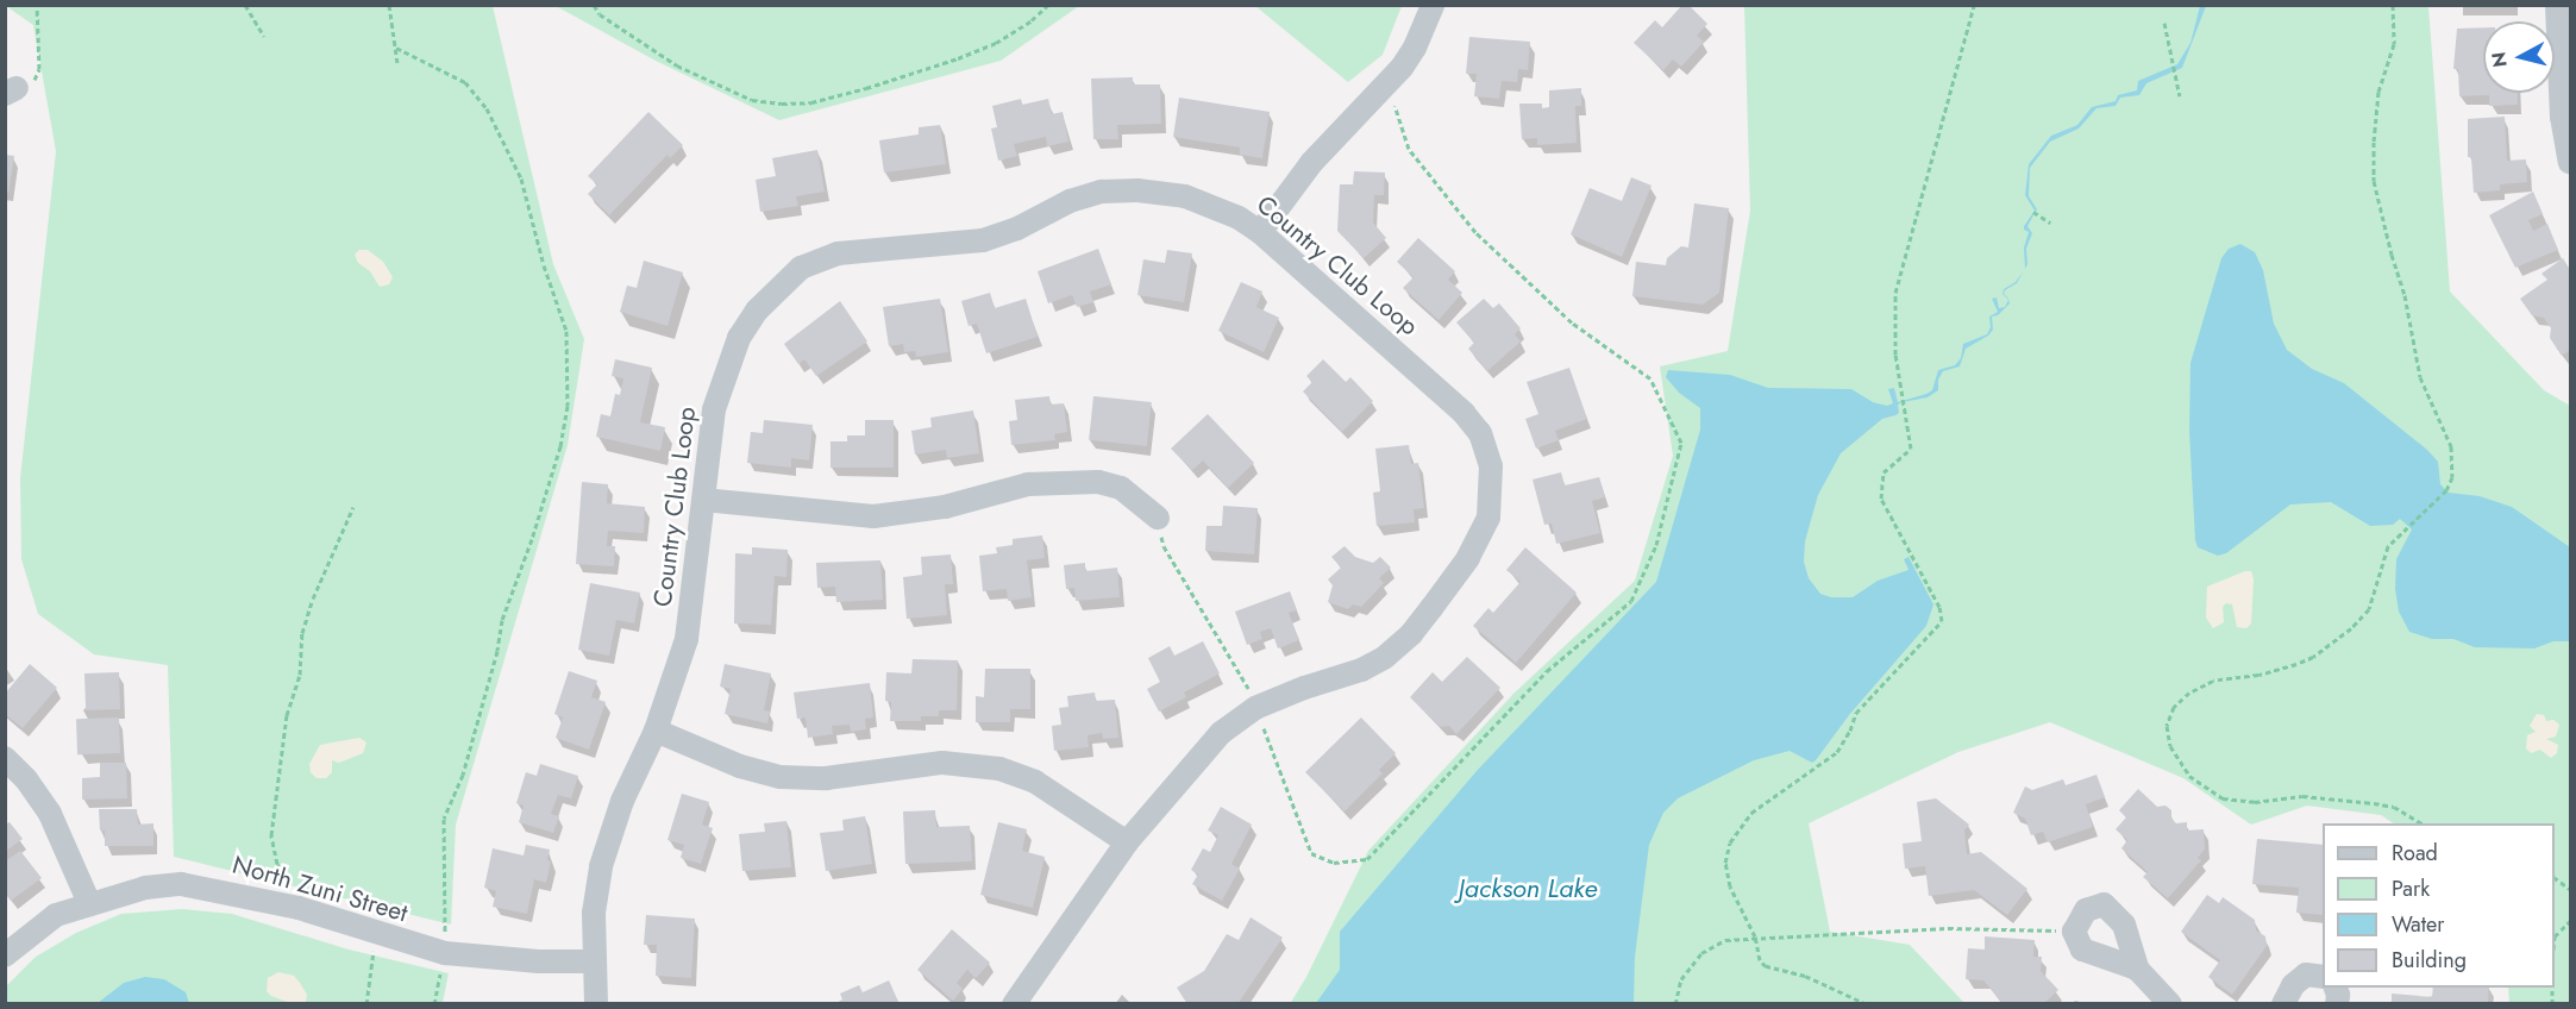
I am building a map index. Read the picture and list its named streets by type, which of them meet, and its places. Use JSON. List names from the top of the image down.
{
  "streets": {
    "street": ["Country Club Loop", "North Zuni Street"]
  },
  "crossings": [
    ["Country Club Loop", "North Zuni Street"]
  ],
  "water": ["Jackson Lake"],
  "legend": [
    "Road",
    "Park",
    "Water",
    "Building"
  ],
  "north": "left"
}
